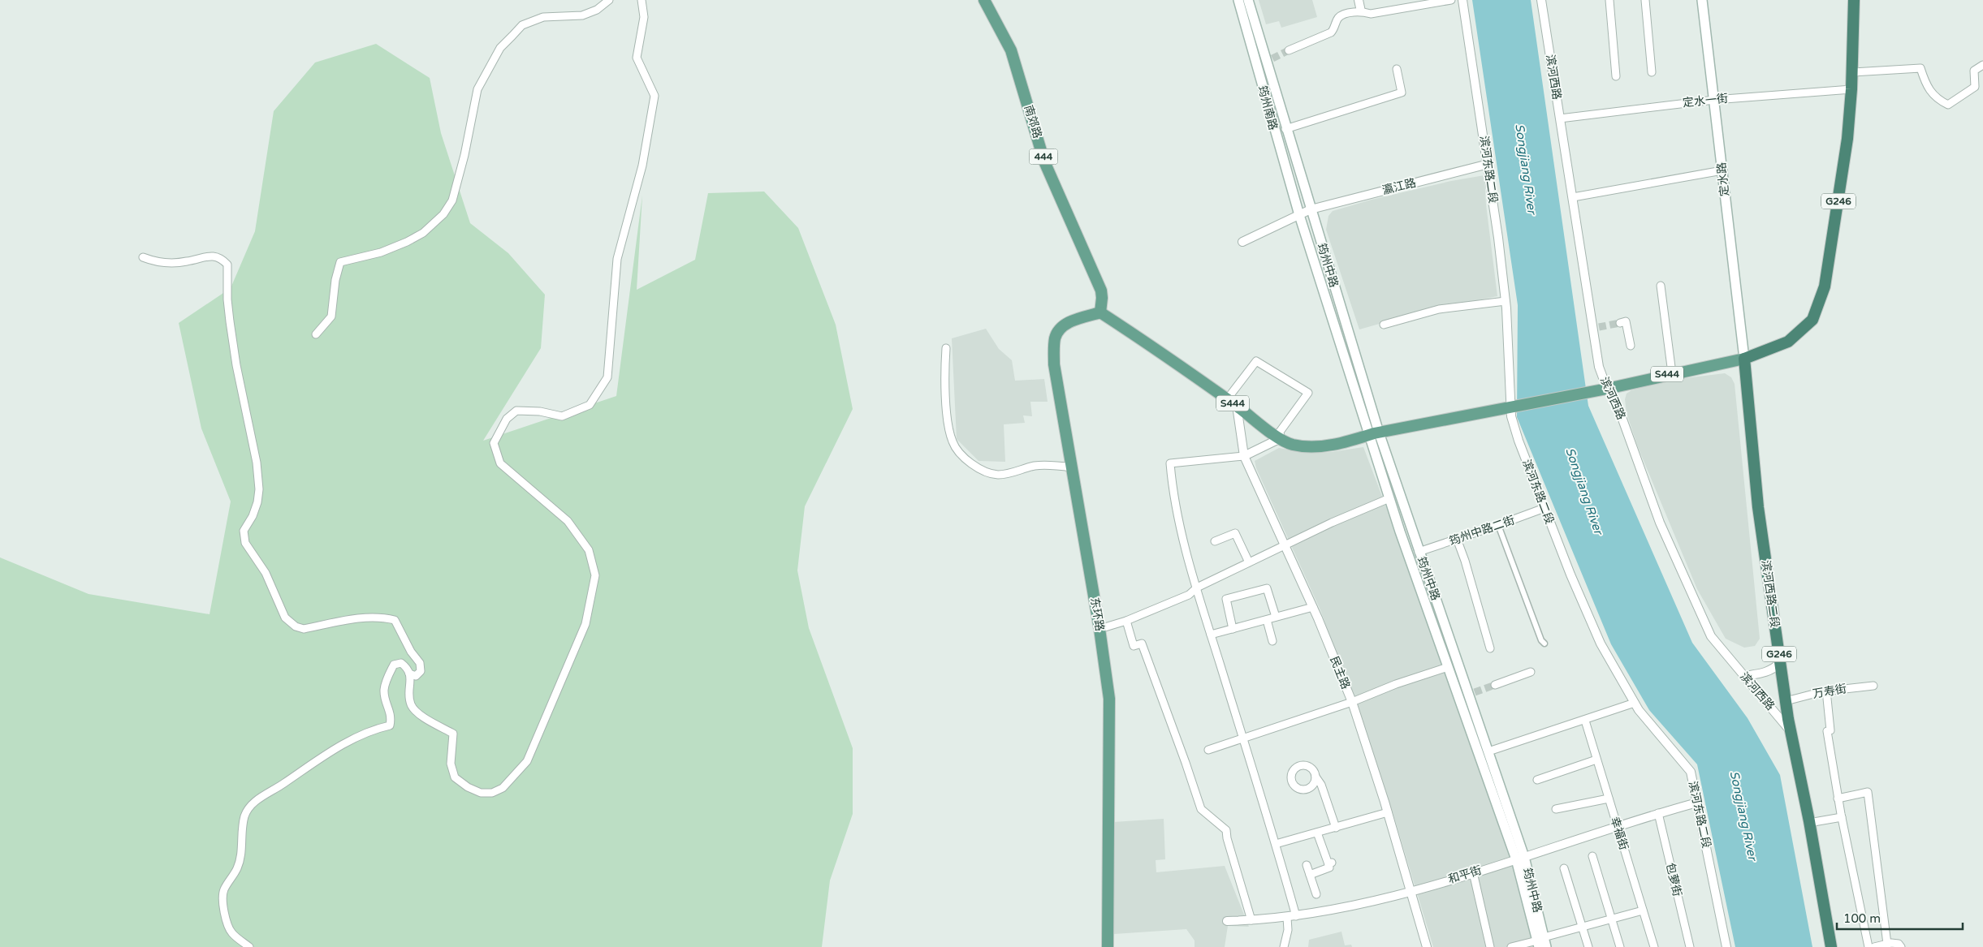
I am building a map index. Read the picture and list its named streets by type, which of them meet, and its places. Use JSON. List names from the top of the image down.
{
  "streets": {
    "highway": ["G246", "滨河西路二段"],
    "main road": [
      "筠州南路",
      "南郊路",
      "444",
      "定水路",
      "筠州中路",
      "S444",
      "东环路"
    ],
    "street": [
      "滨河西路",
      "定水一街",
      "滨河东路二段",
      "瀛江路",
      "筠州中路二街",
      "民主路",
      "万寿街",
      "幸福街",
      "和平街",
      "包萝街"
    ]
  },
  "crossings": [
    ["滨河西路", "定水一街"],
    ["滨河西路", "S444"],
    ["滨河西路", "滨河西路二段"],
    ["定水一街", "定水路"],
    ["定水一街", "G246"],
    ["筠州南路", "瀛江路"],
    ["筠州南路", "筠州中路"],
    ["南郊路", "S444"],
    ["南郊路", "东环路"],
    ["滨河东路二段", "瀛江路"],
    ["滨河东路二段", "S444"],
    ["滨河东路二段", "筠州中路二街"],
    ["滨河东路二段", "和平街"],
    ["定水路", "G246"],
    ["定水路", "S444"],
    ["定水路", "滨河西路二段"],
    ["瀛江路", "筠州中路"],
    ["G246", "S444"],
    ["G246", "滨河西路二段"],
    ["筠州中路", "S444"],
    ["筠州中路", "筠州中路二街"],
    ["筠州中路", "和平街"],
    ["S444", "滨河西路二段"],
    ["S444", "东环路"],
    ["S444", "民主路"],
    ["滨河西路二段", "万寿街"],
    ["民主路", "和平街"],
    ["幸福街", "和平街"],
    ["和平街", "包萝街"]
  ],
  "water": ["Songjiang River"],
  "scale_bar": "100 m"
}
